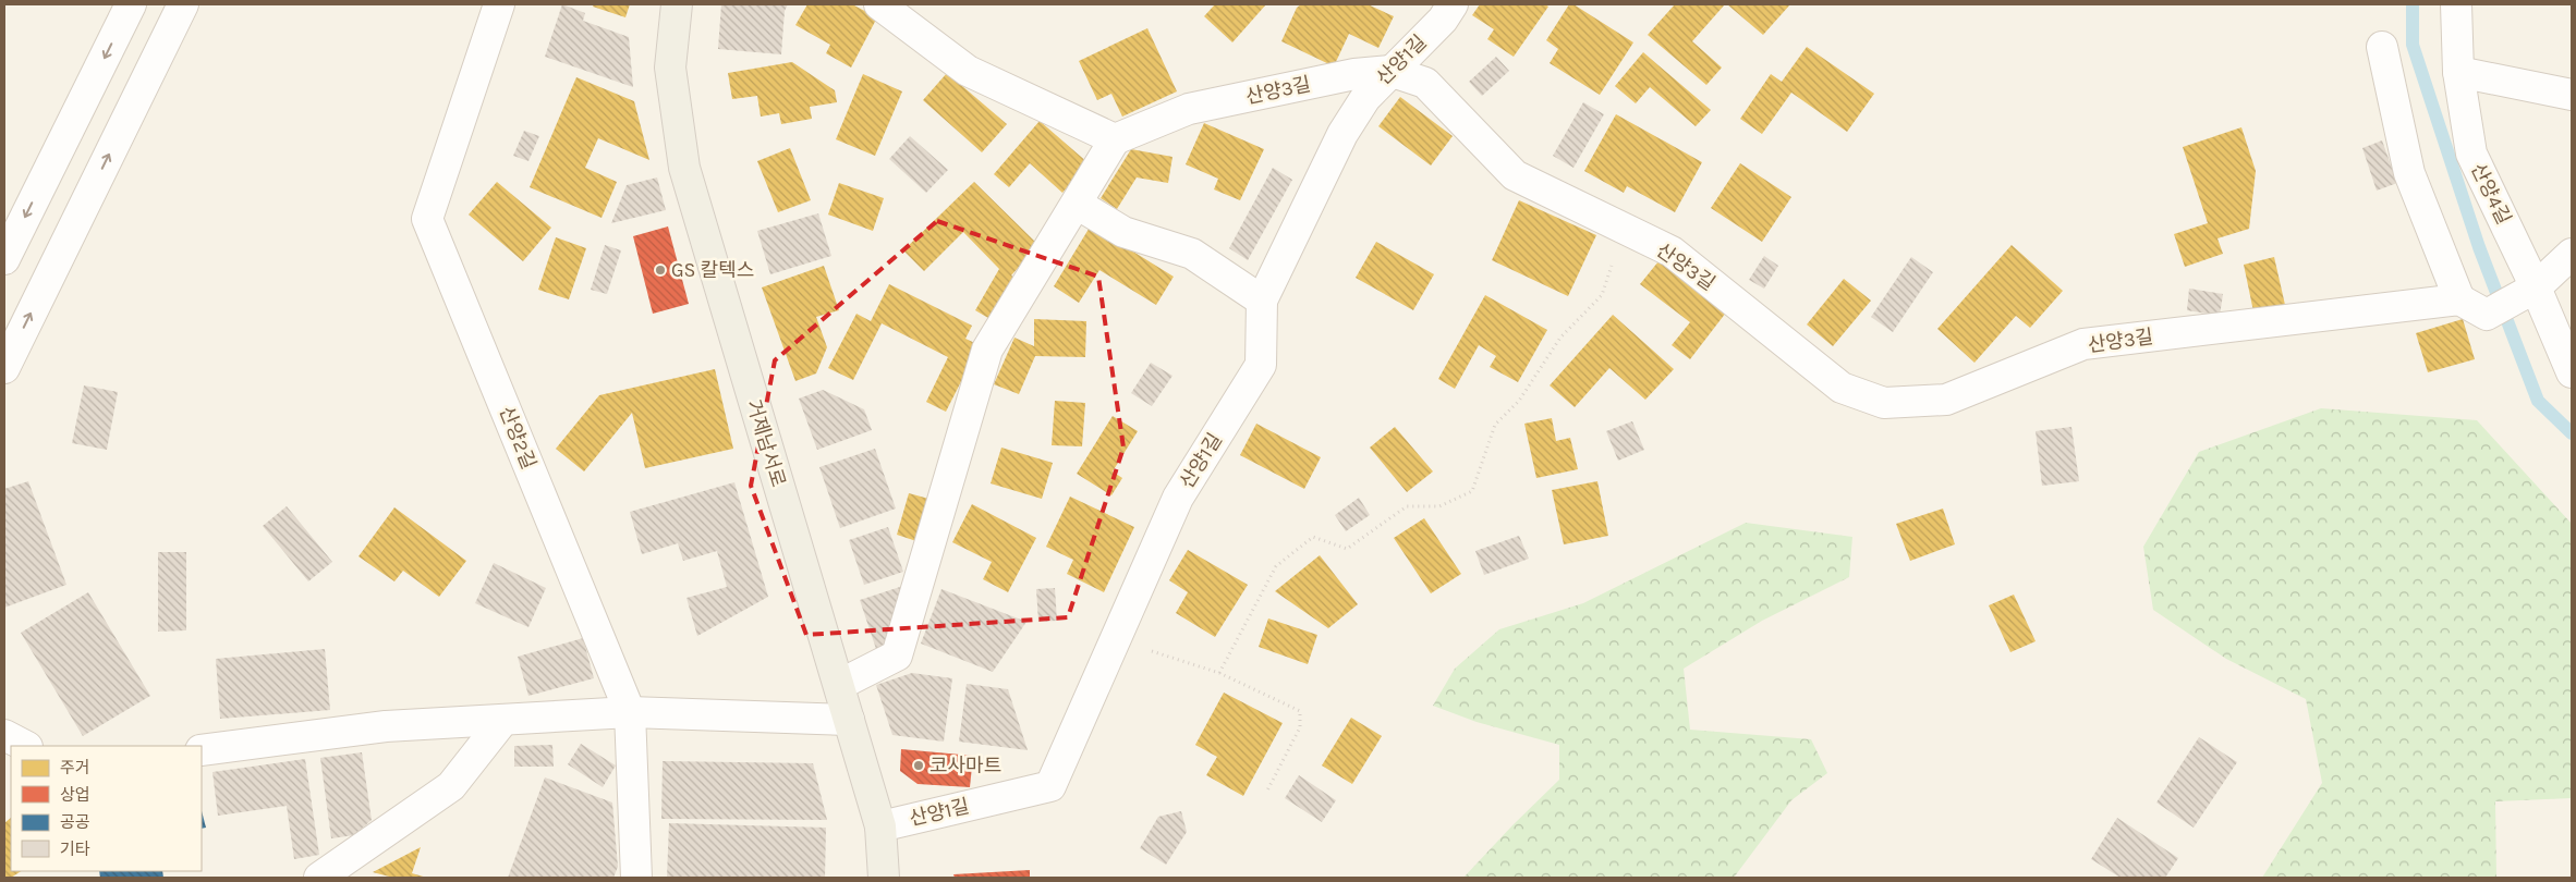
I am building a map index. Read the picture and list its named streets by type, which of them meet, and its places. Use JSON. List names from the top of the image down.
{
  "streets": {
    "main road": ["거제남서로"],
    "street": [
      "산양1길",
      "산양3길",
      "산양4길",
      "산양2길"
    ]
  },
  "crossings": [
    ["산양1길", "산양3길"],
    ["산양1길", "거제남서로"]
  ],
  "places": ["GS 칼텍스", "코사마트"],
  "legend": [
    "주거",
    "상업",
    "공공",
    "기타"
  ]
}
